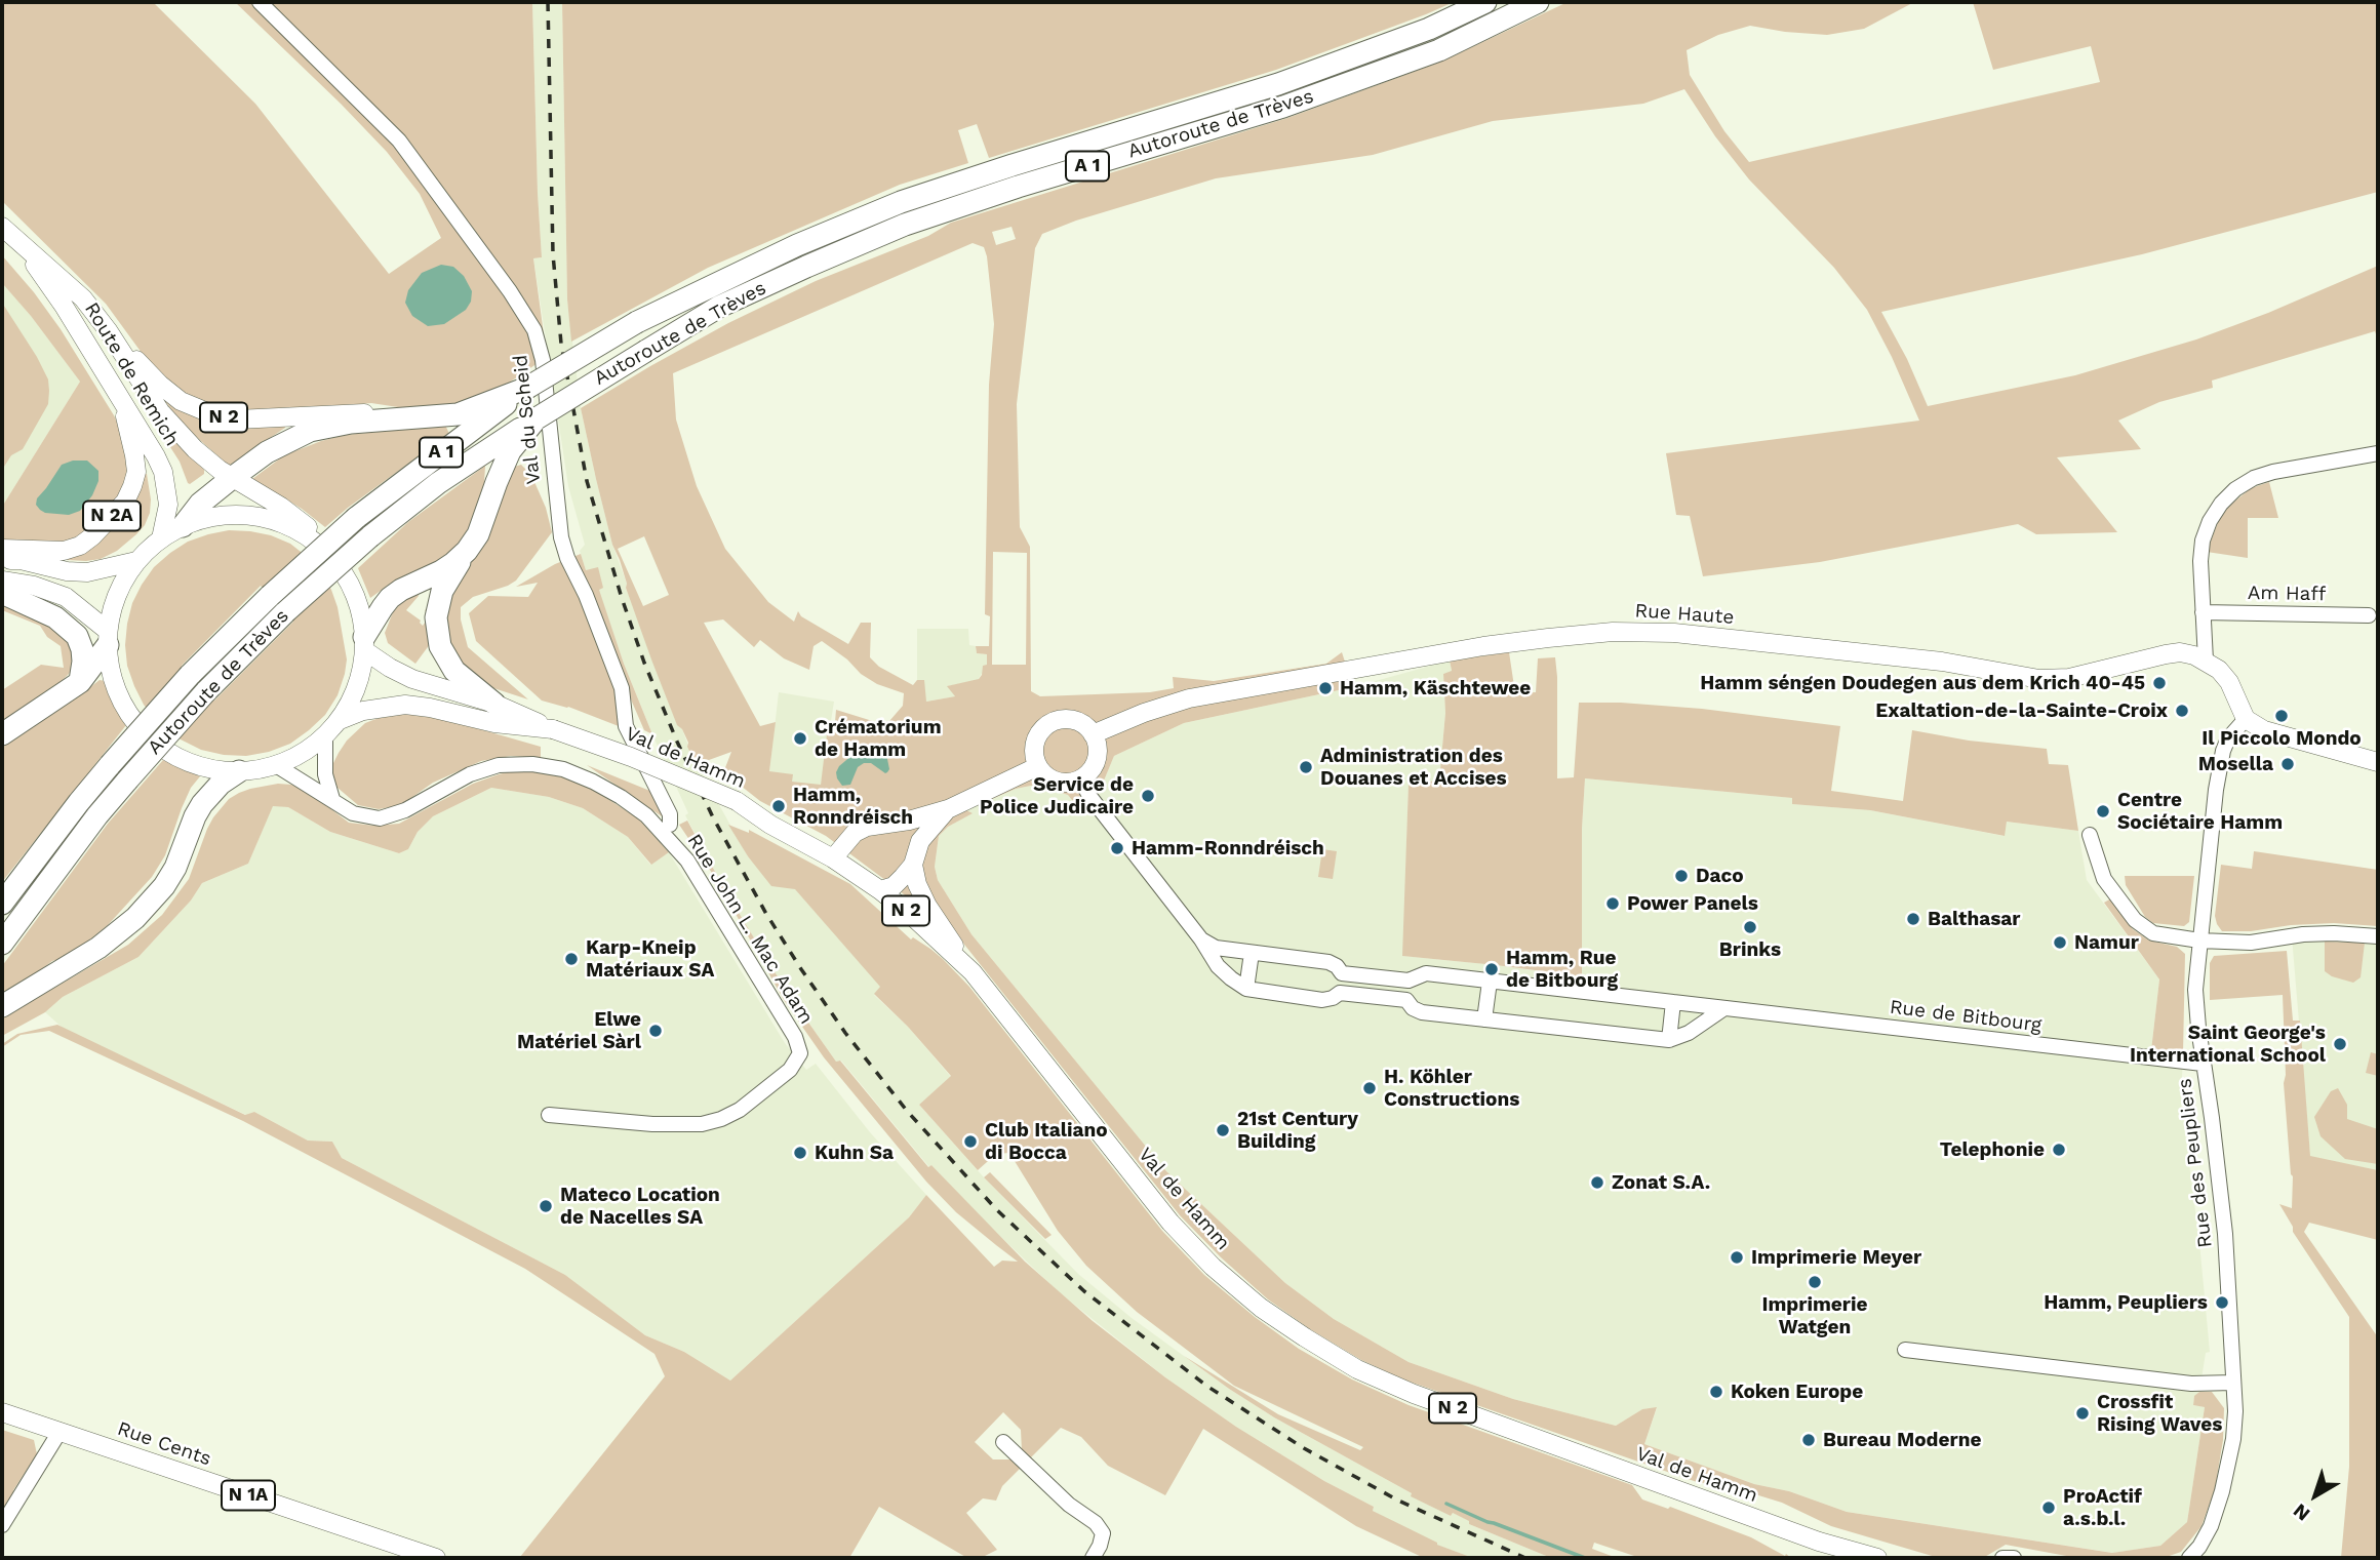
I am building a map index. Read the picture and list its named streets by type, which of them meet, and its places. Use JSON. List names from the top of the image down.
{
  "streets": {
    "highway": ["Autoroute de Trèves", "A 1", "N 2"],
    "main road": [
      "Route de Remich",
      "N 2A",
      "Rue Haute",
      "Val de Hamm",
      "Rue Cents",
      "N 1A"
    ],
    "street": [
      "Val du Scheid",
      "Am Haff",
      "Rue John L. Mac Adam",
      "Rue de Bitbourg",
      "Rue des Peupliers"
    ]
  },
  "crossings": [
    ["Autoroute de Trèves", "A 1"],
    ["Autoroute de Trèves", "N 2"],
    ["A 1", "Route de Remich"],
    ["A 1", "N 2"],
    ["A 1", "Val de Hamm"],
    ["A 1", "Rue John L. Mac Adam"],
    ["Route de Remich", "N 2"],
    ["Route de Remich", "N 2A"],
    ["Route de Remich", "Val de Hamm"],
    ["Route de Remich", "Rue John L. Mac Adam"],
    ["N 2", "Val de Hamm"],
    ["N 2", "Rue John L. Mac Adam"],
    ["Val de Hamm", "Rue John L. Mac Adam"],
    ["Rue de Bitbourg", "Rue des Peupliers"]
  ],
  "places": [
    "Hamm séngen Doudegen aus dem Krich 40-45",
    "Hamm, Käschtewee",
    "Exaltation-de-la-Sainte-Croix",
    "Il Piccolo Mondo",
    "Crématorium de Hamm",
    "Mosella",
    "Administration des Douanes et Accises",
    "Service de Police Judicaire",
    "Hamm, Ronndréisch",
    "Centre Sociétaire Hamm",
    "Hamm-Ronndréisch",
    "Daco",
    "Power Panels",
    "Balthasar",
    "Brinks",
    "Namur",
    "Karp-Kneip Matériaux SA",
    "Hamm, Rue de Bitbourg",
    "Elwe Matériel Sàrl",
    "Saint George's International School",
    "H. Köhler Constructions",
    "21st Century Building",
    "Club Italiano di Bocca",
    "Telephonie",
    "Kuhn Sa",
    "Zonat S.A.",
    "Mateco Location de Nacelles SA",
    "Imprimerie Meyer",
    "Imprimerie Watgen",
    "Hamm, Peupliers",
    "Koken Europe",
    "Crossfit Rising Waves",
    "Bureau Moderne",
    "ProActif a.s.b.l."
  ],
  "north": "bottom left"
}
